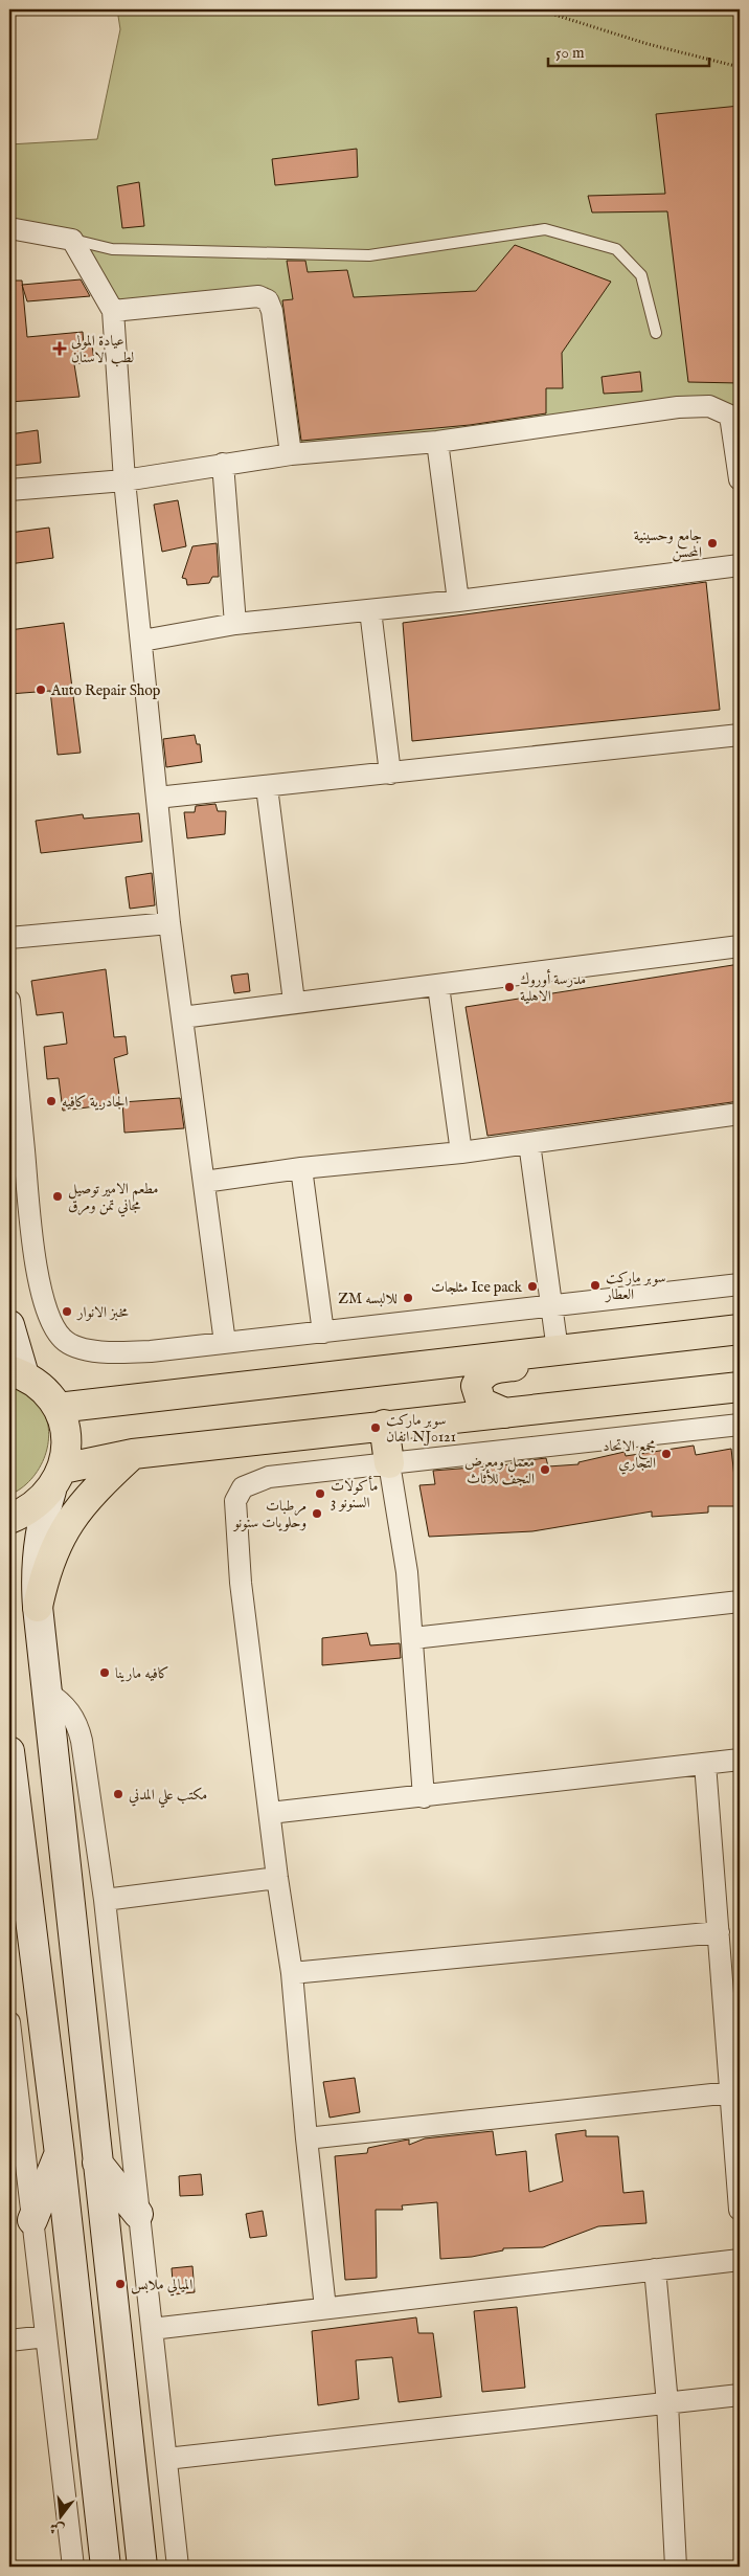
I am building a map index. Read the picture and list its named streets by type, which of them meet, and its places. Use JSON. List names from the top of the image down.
{
  "places": {
    "health": ["عيادة المولى لطب الاسنان"],
    "other": [
      "جامع وحسينية المحسن",
      "Auto Repair Shop",
      "مدرسة أوروك الاهلية",
      "الجادرية كافيه",
      "مطعم الامير توصيل مجاني تمن ومرق",
      "سوبر ماركت العطار",
      "مثلجات Ice pack",
      "ZM للالبسه",
      "مخبز الانوار",
      "سوبر ماركت انفان NJ0121",
      "مجمع الاتحاد التجاري",
      "معمل ومعرض النجف للأثاث",
      "مأكولات السنونو 3",
      "مرطبات وحلويات سنونو",
      "كافيه مارينا",
      "مكتب علي المدني",
      "الميالي ملابس"
    ]
  },
  "scale_bar": "50 m",
  "north": "bottom"
}
